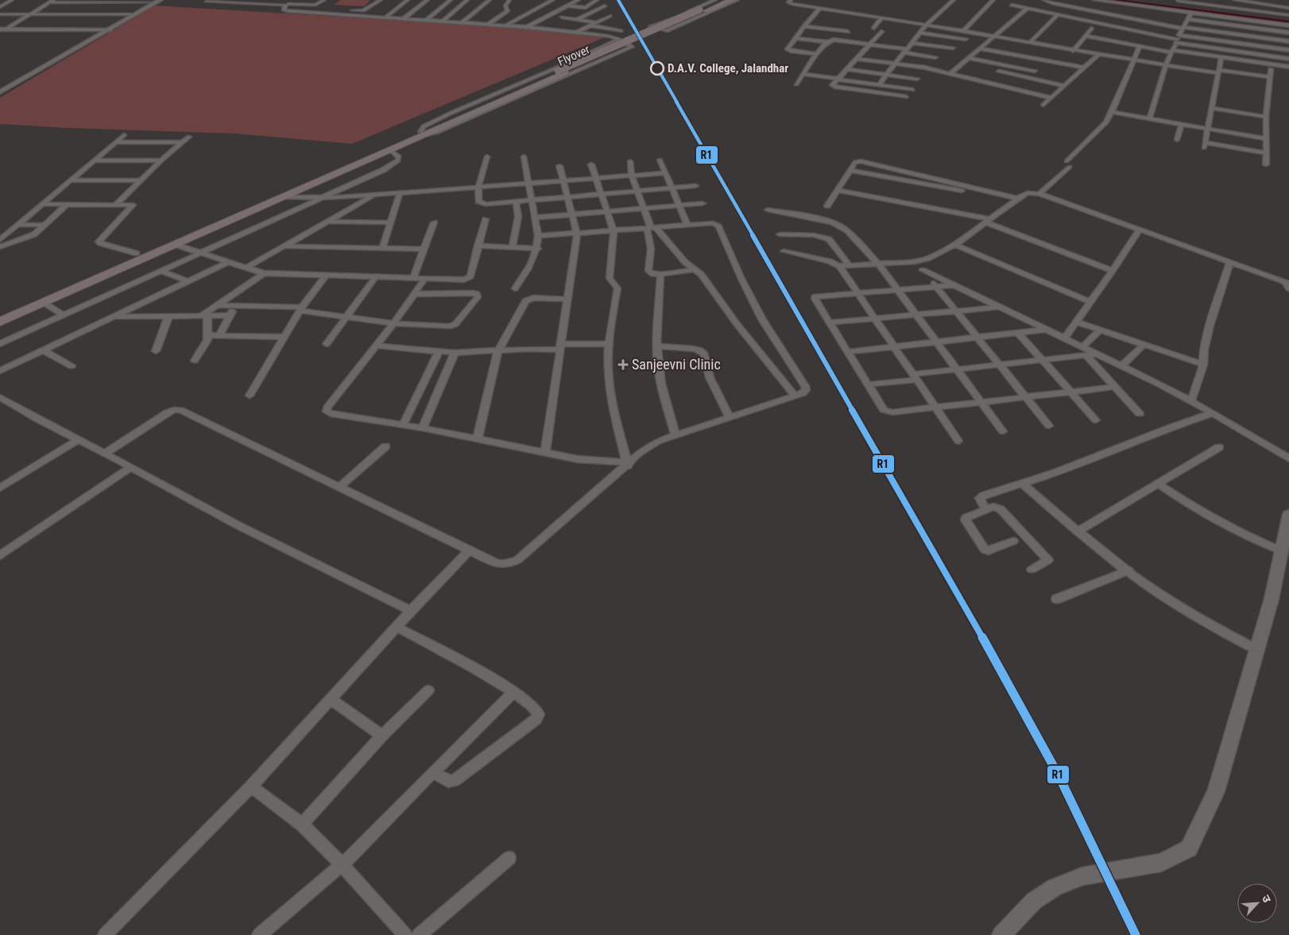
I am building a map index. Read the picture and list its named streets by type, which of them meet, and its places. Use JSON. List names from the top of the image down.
{
  "streets": {
    "main road": ["Flyover"]
  },
  "places": {
    "other": ["D.A.V. College, Jalandhar"],
    "health": ["Sanjeevni Clinic"]
  },
  "lines": ["transit line R1"],
  "north": "top right"
}
